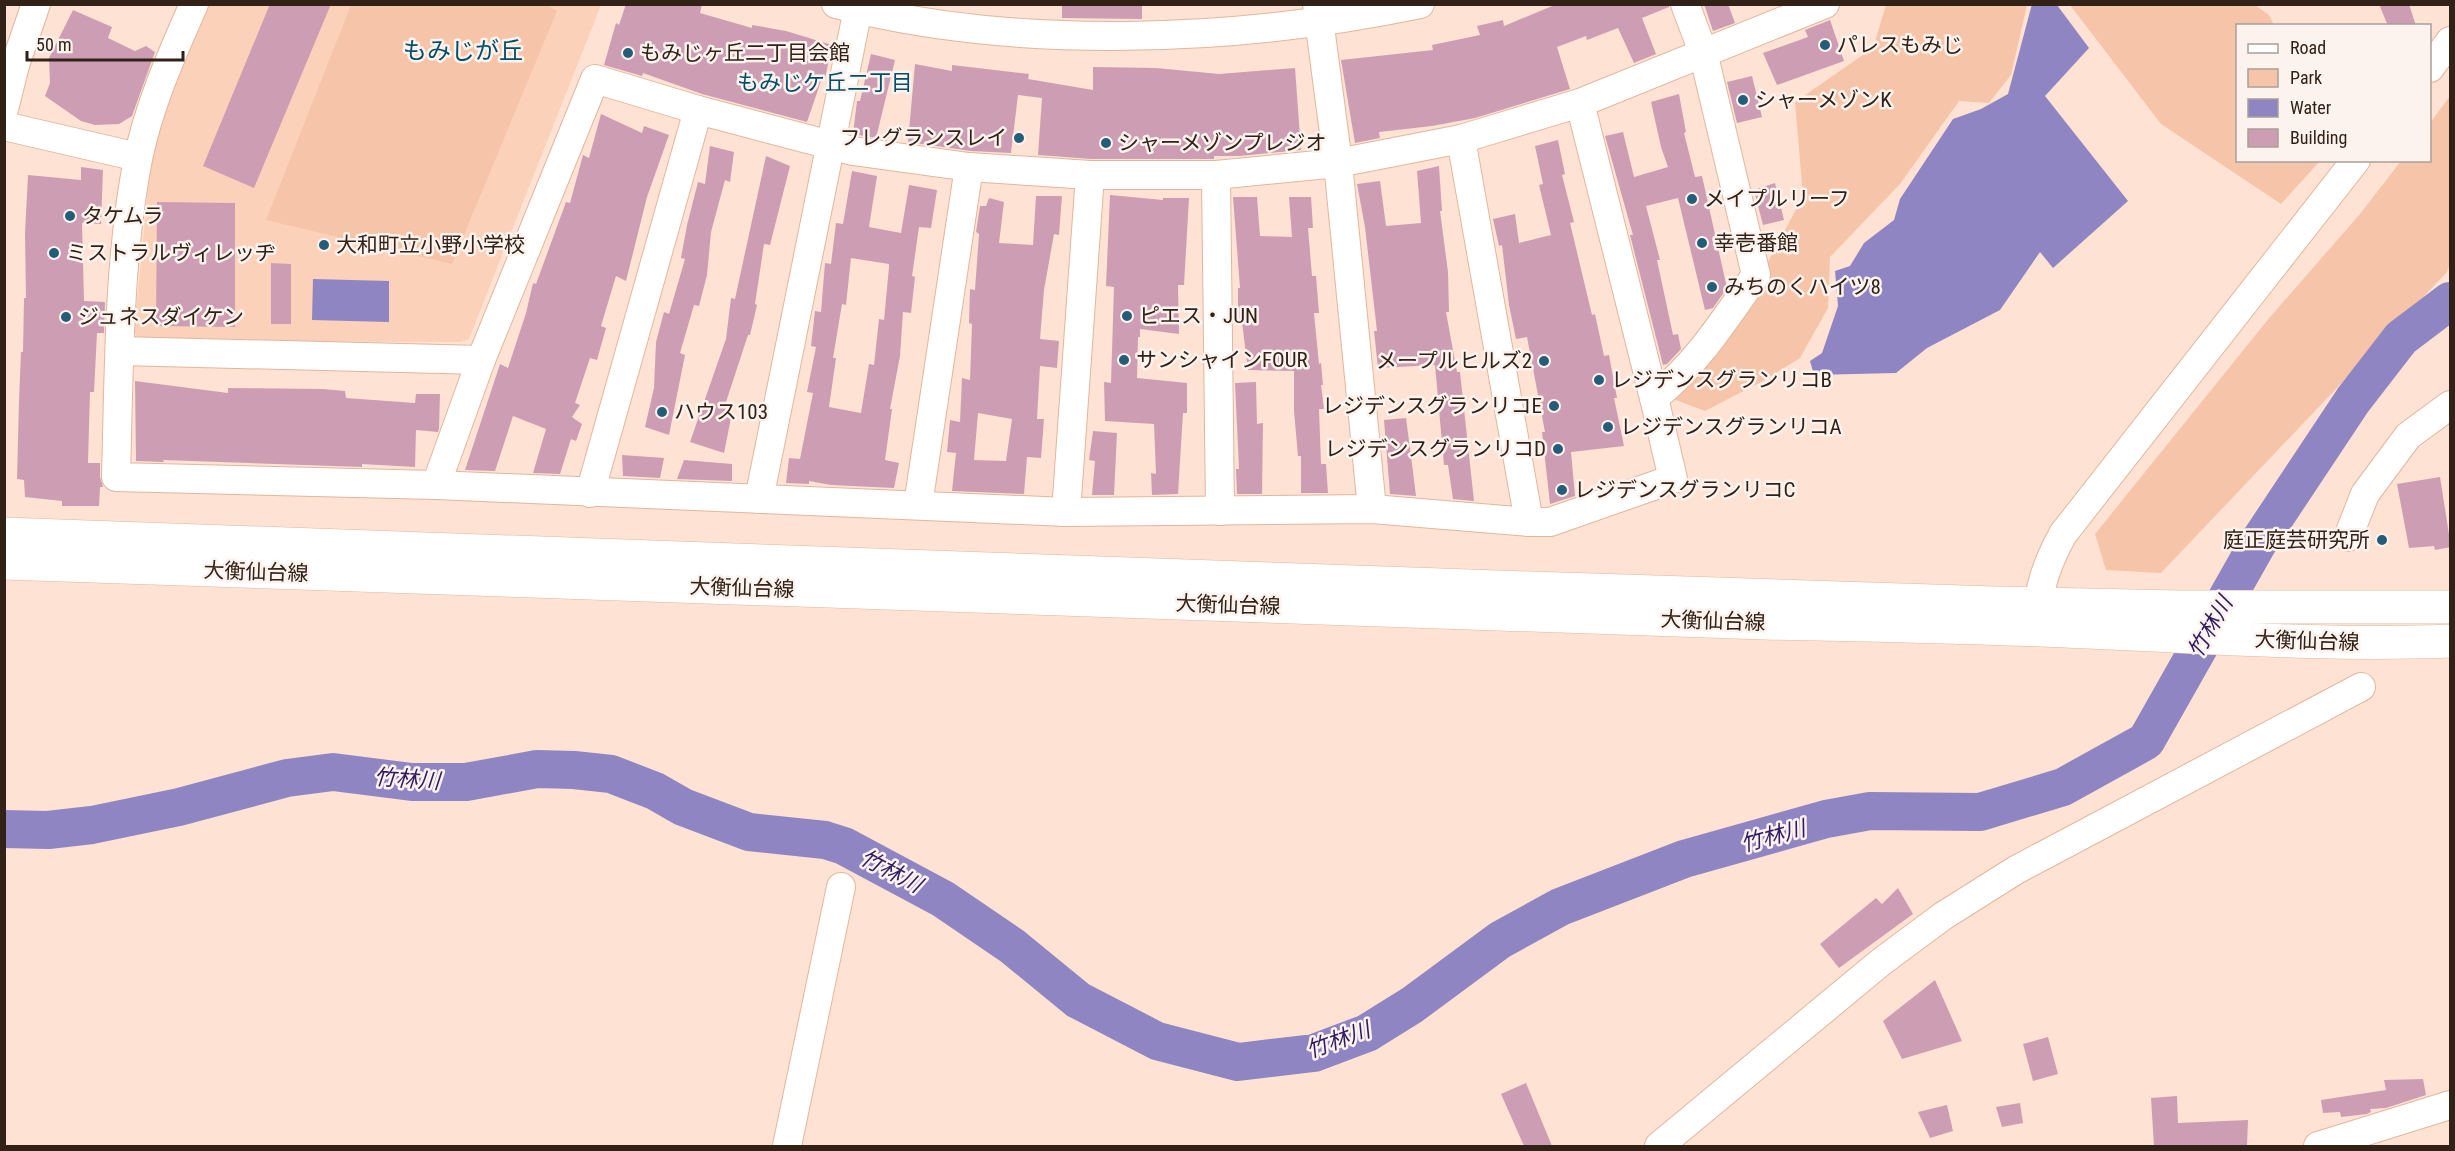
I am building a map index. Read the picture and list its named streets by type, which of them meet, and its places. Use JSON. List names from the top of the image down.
{
  "streets": {
    "main road": ["大衡仙台線"]
  },
  "districts": ["もみじが丘", "もみじケ丘二丁目"],
  "water": ["竹林川"],
  "places": [
    "パレスもみじ",
    "もみじヶ丘二丁目会館",
    "シャーメゾンK",
    "フレグランスレイ",
    "シャーメゾンプレジオ",
    "メイプルリーフ",
    "タケムラ",
    "幸壱番館",
    "大和町立小野小学校",
    "ミストラルヴィレッヂ",
    "みちのくハイツ8",
    "ピエス・JUN",
    "ジュネスダイケン",
    "サンシャインFOUR",
    "メープルヒルズ2",
    "レジデンスグランリコB",
    "レジデンスグランリコE",
    "ハウス103",
    "レジデンスグランリコA",
    "レジデンスグランリコD",
    "レジデンスグランリコC",
    "庭正庭芸研究所"
  ],
  "legend": [
    "Road",
    "Park",
    "Water",
    "Building"
  ],
  "scale_bar": "50 m"
}
